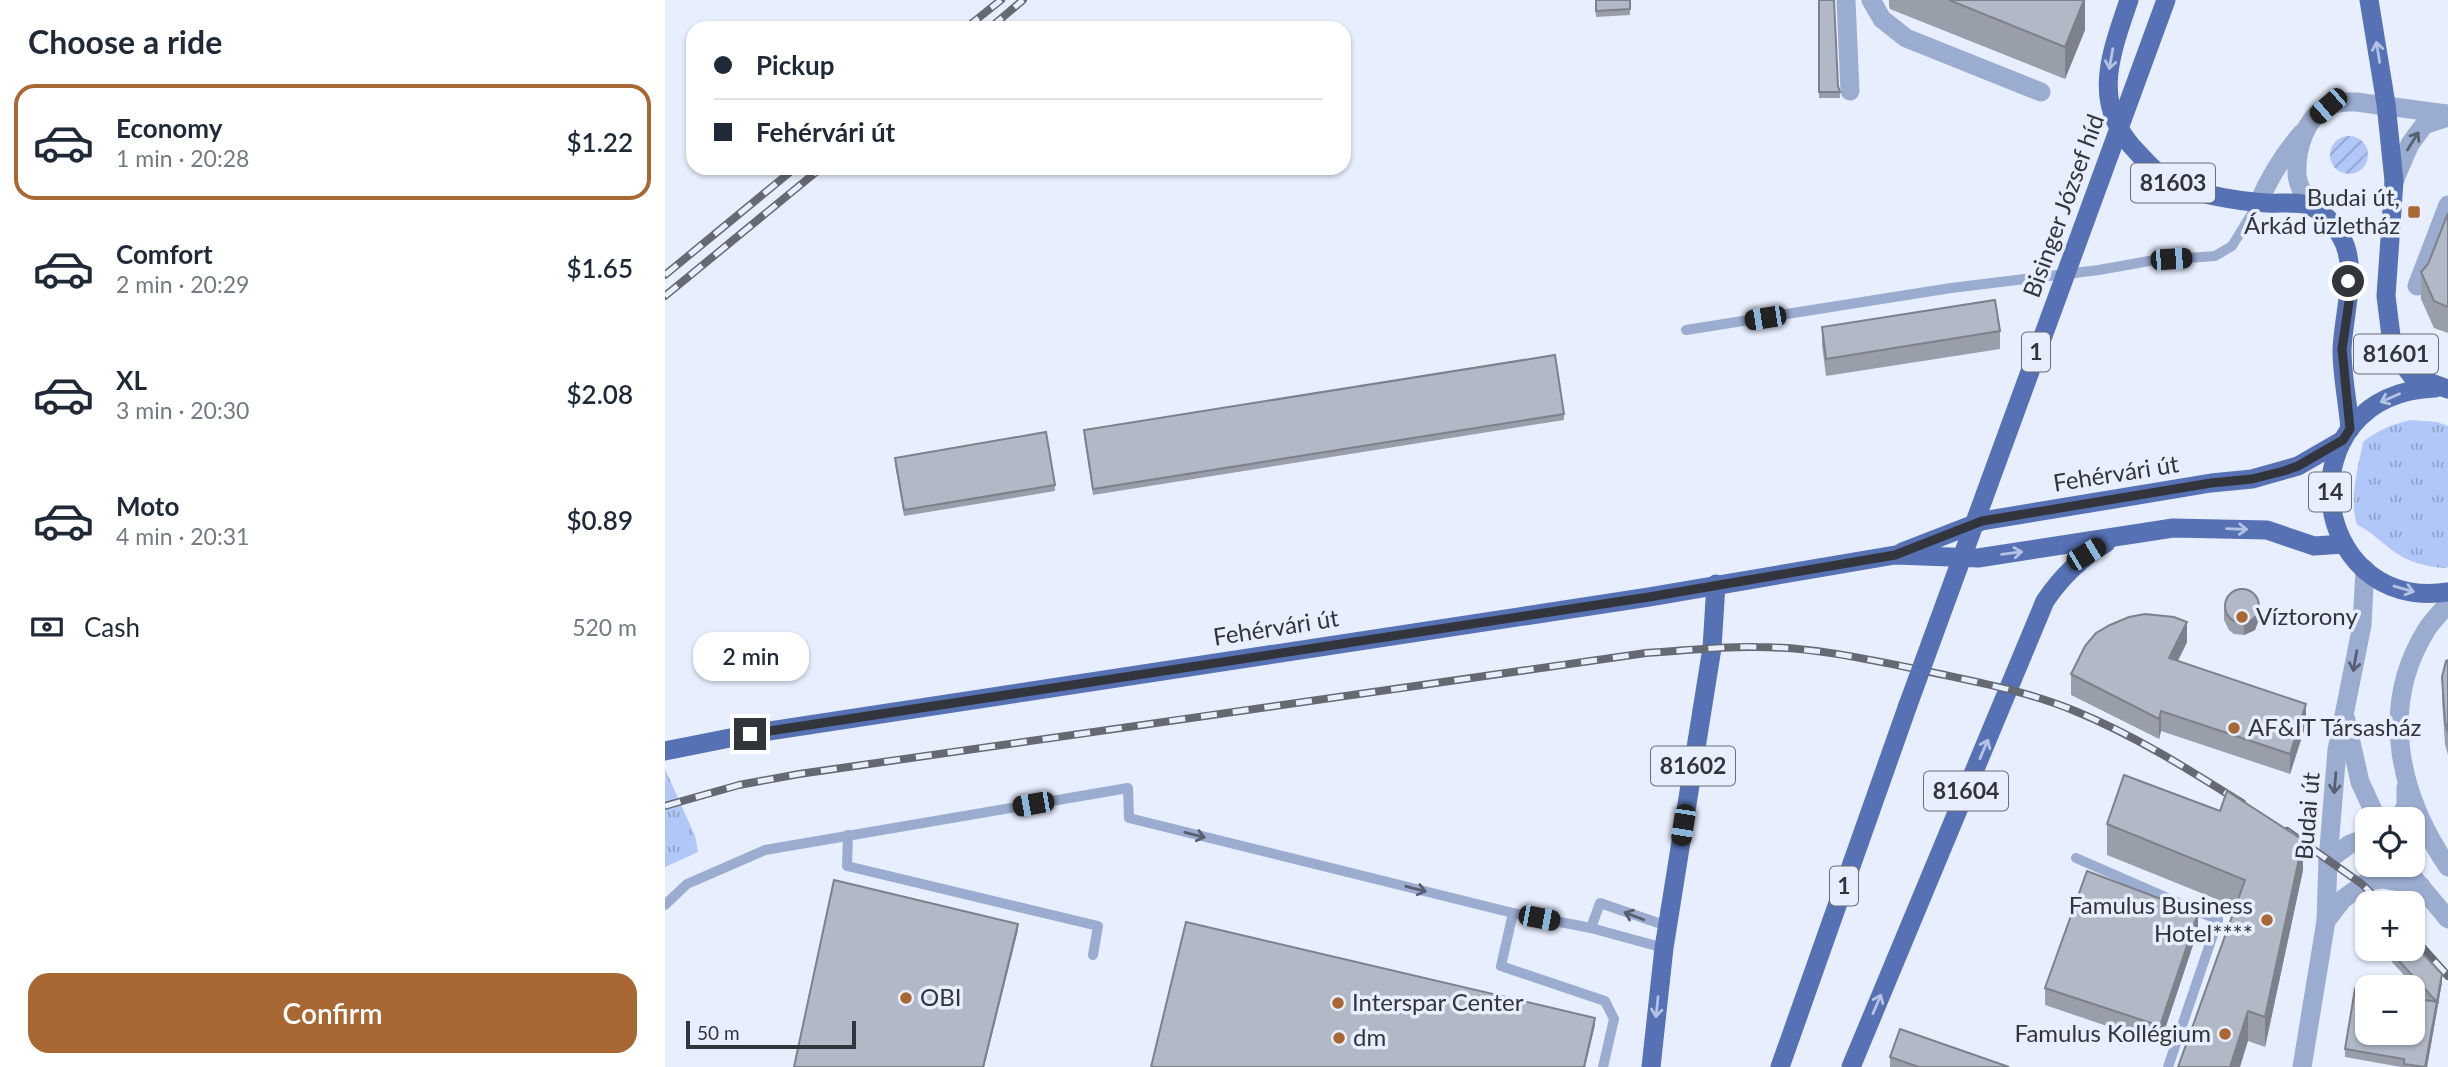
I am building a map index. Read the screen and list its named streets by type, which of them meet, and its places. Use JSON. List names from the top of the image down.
{
  "streets": {
    "main road": [
      "81603",
      "Bisinger József híd",
      "1",
      "81601",
      "Fehérvári út",
      "14",
      "81602",
      "81604"
    ],
    "street": ["Budai út"]
  },
  "crossings": [
    ["81601", "14"],
    ["Fehérvári út", "14"],
    ["Fehérvári út", "81602"],
    ["Fehérvári út", "81604"],
    ["14", "Budai út"]
  ],
  "places": {
    "transit": ["Budai út, Árkád üzletház"],
    "other": [
      "Víztorony",
      "AF&IT Társasház",
      "Famulus Business Hotel****",
      "OBI",
      "Interspar Center",
      "Famulus Kollégium",
      "dm"
    ]
  },
  "scale_bar": "50 m",
  "page": {
    "heading": "Choose a ride",
    "banner": ["Pickup", "Fehérvári út"],
    "list": [
      {
        "name": "Economy",
        "note": "1 min · 20:28",
        "value": "$1.22"
      },
      {
        "name": "Comfort",
        "note": "2 min · 20:29",
        "value": "$1.65"
      },
      {
        "name": "XL",
        "note": "3 min · 20:30",
        "value": "$2.08"
      },
      {
        "name": "Moto",
        "note": "4 min · 20:31",
        "value": "$0.89"
      }
    ],
    "pay": ["Cash", "520 m"],
    "bubble": "2 min",
    "map_buttons": ["+", "−"],
    "buttons": "Confirm",
    "scale": "50 m"
  }
}
